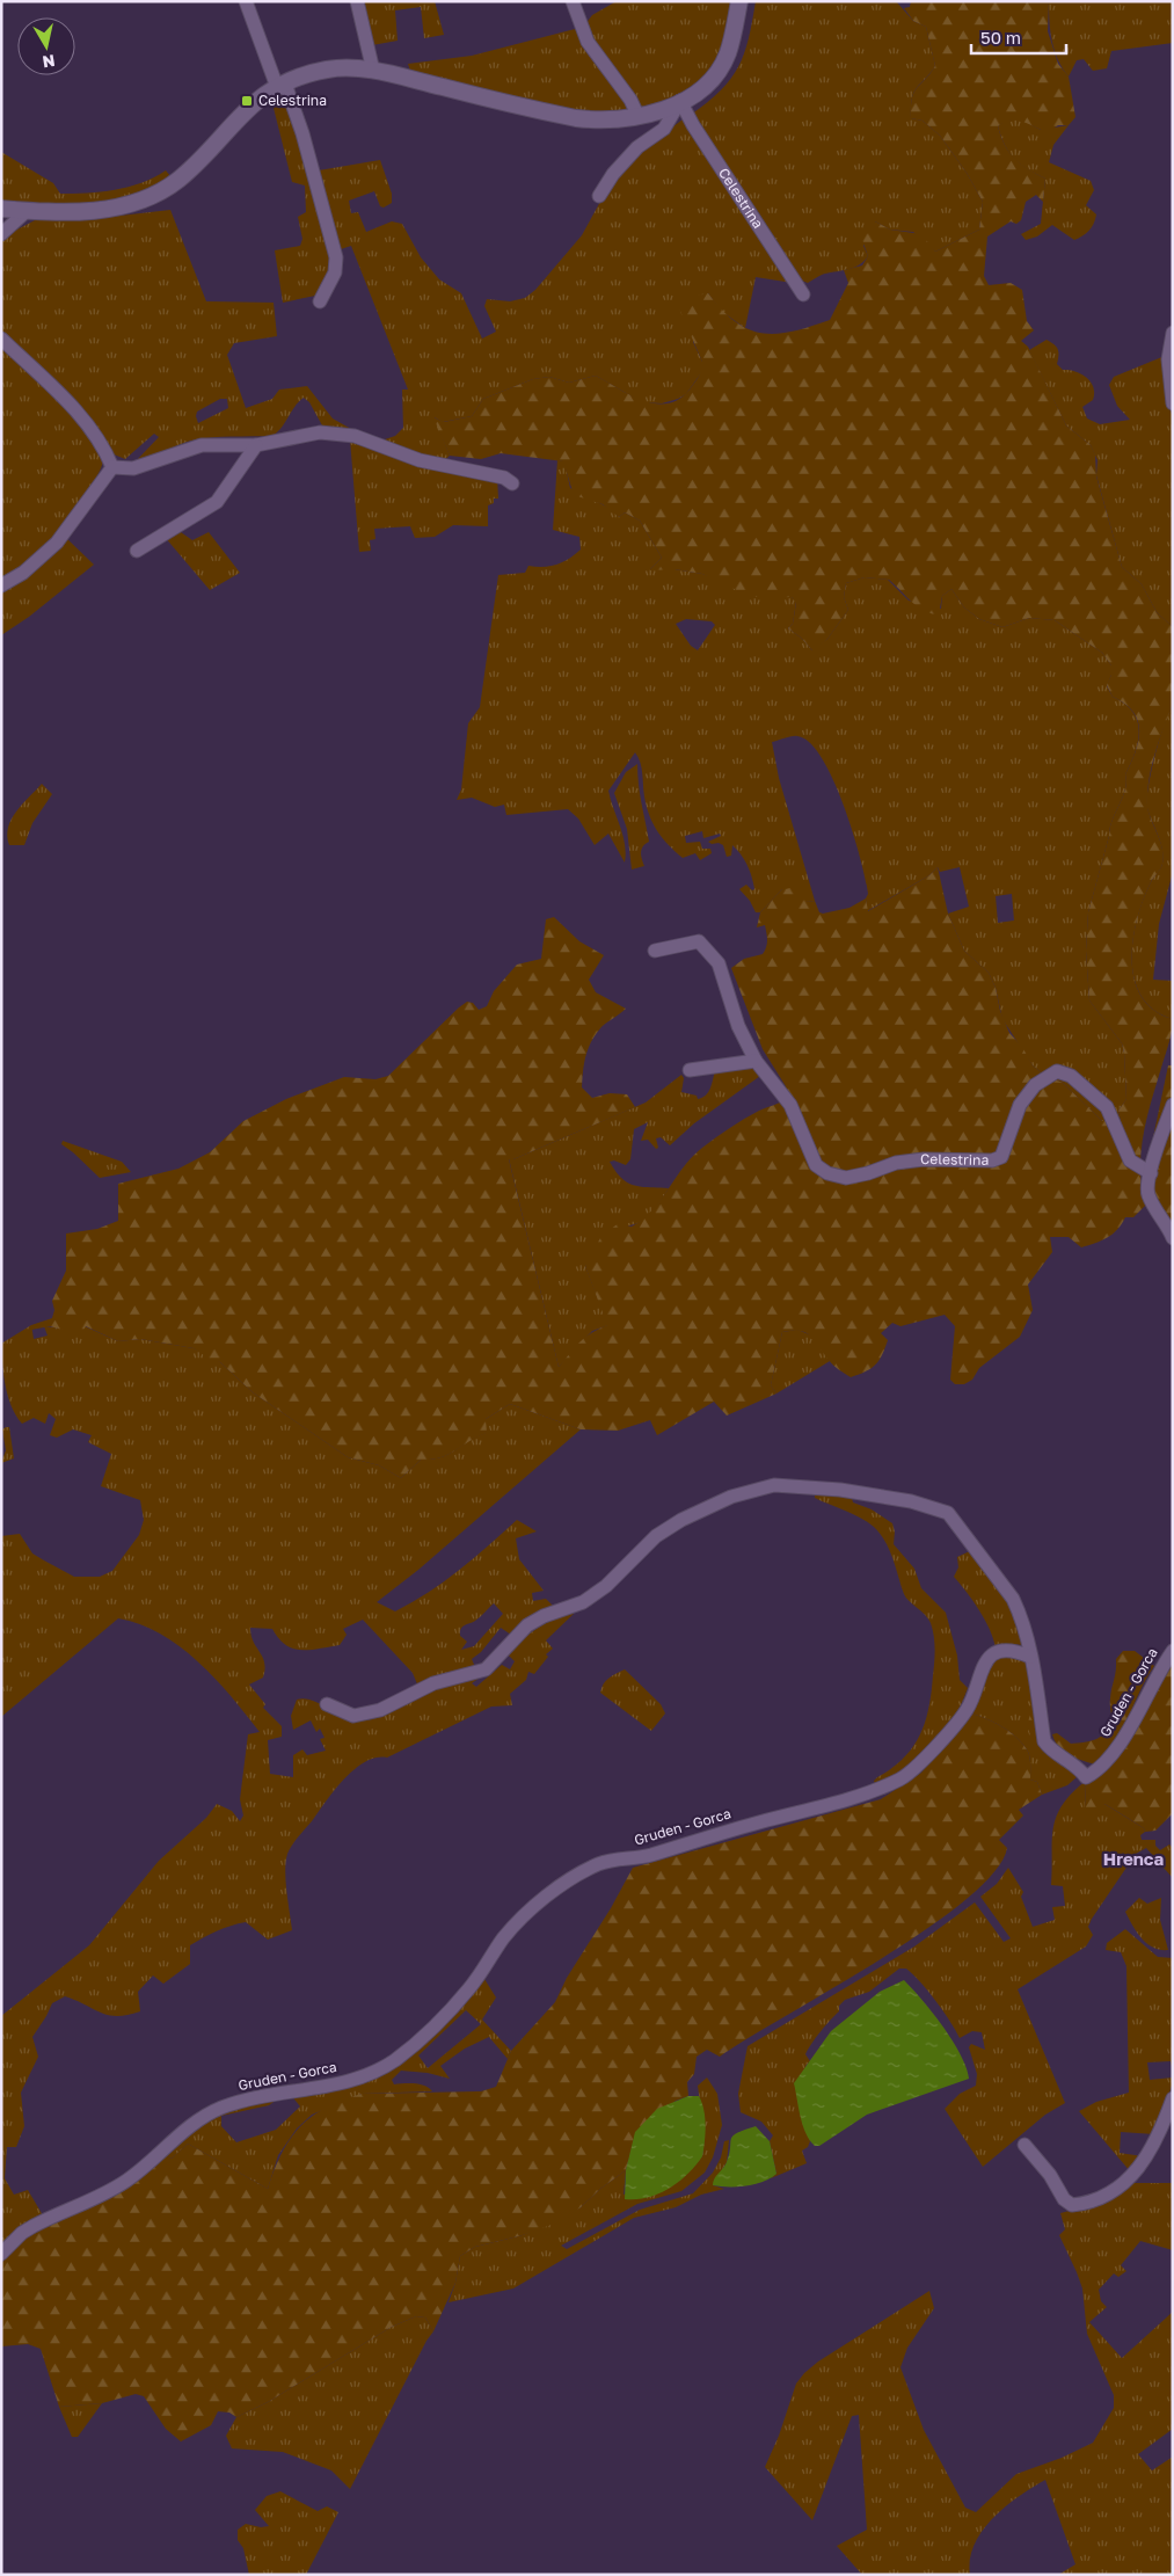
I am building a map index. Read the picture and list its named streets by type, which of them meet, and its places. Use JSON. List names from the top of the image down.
{
  "streets": {
    "street": ["Celestrina", "Gruden - Gorca"]
  },
  "districts": ["Hrenca"],
  "places": {
    "transit": ["Celestrina"]
  },
  "scale_bar": "50 m",
  "north": "bottom"
}
